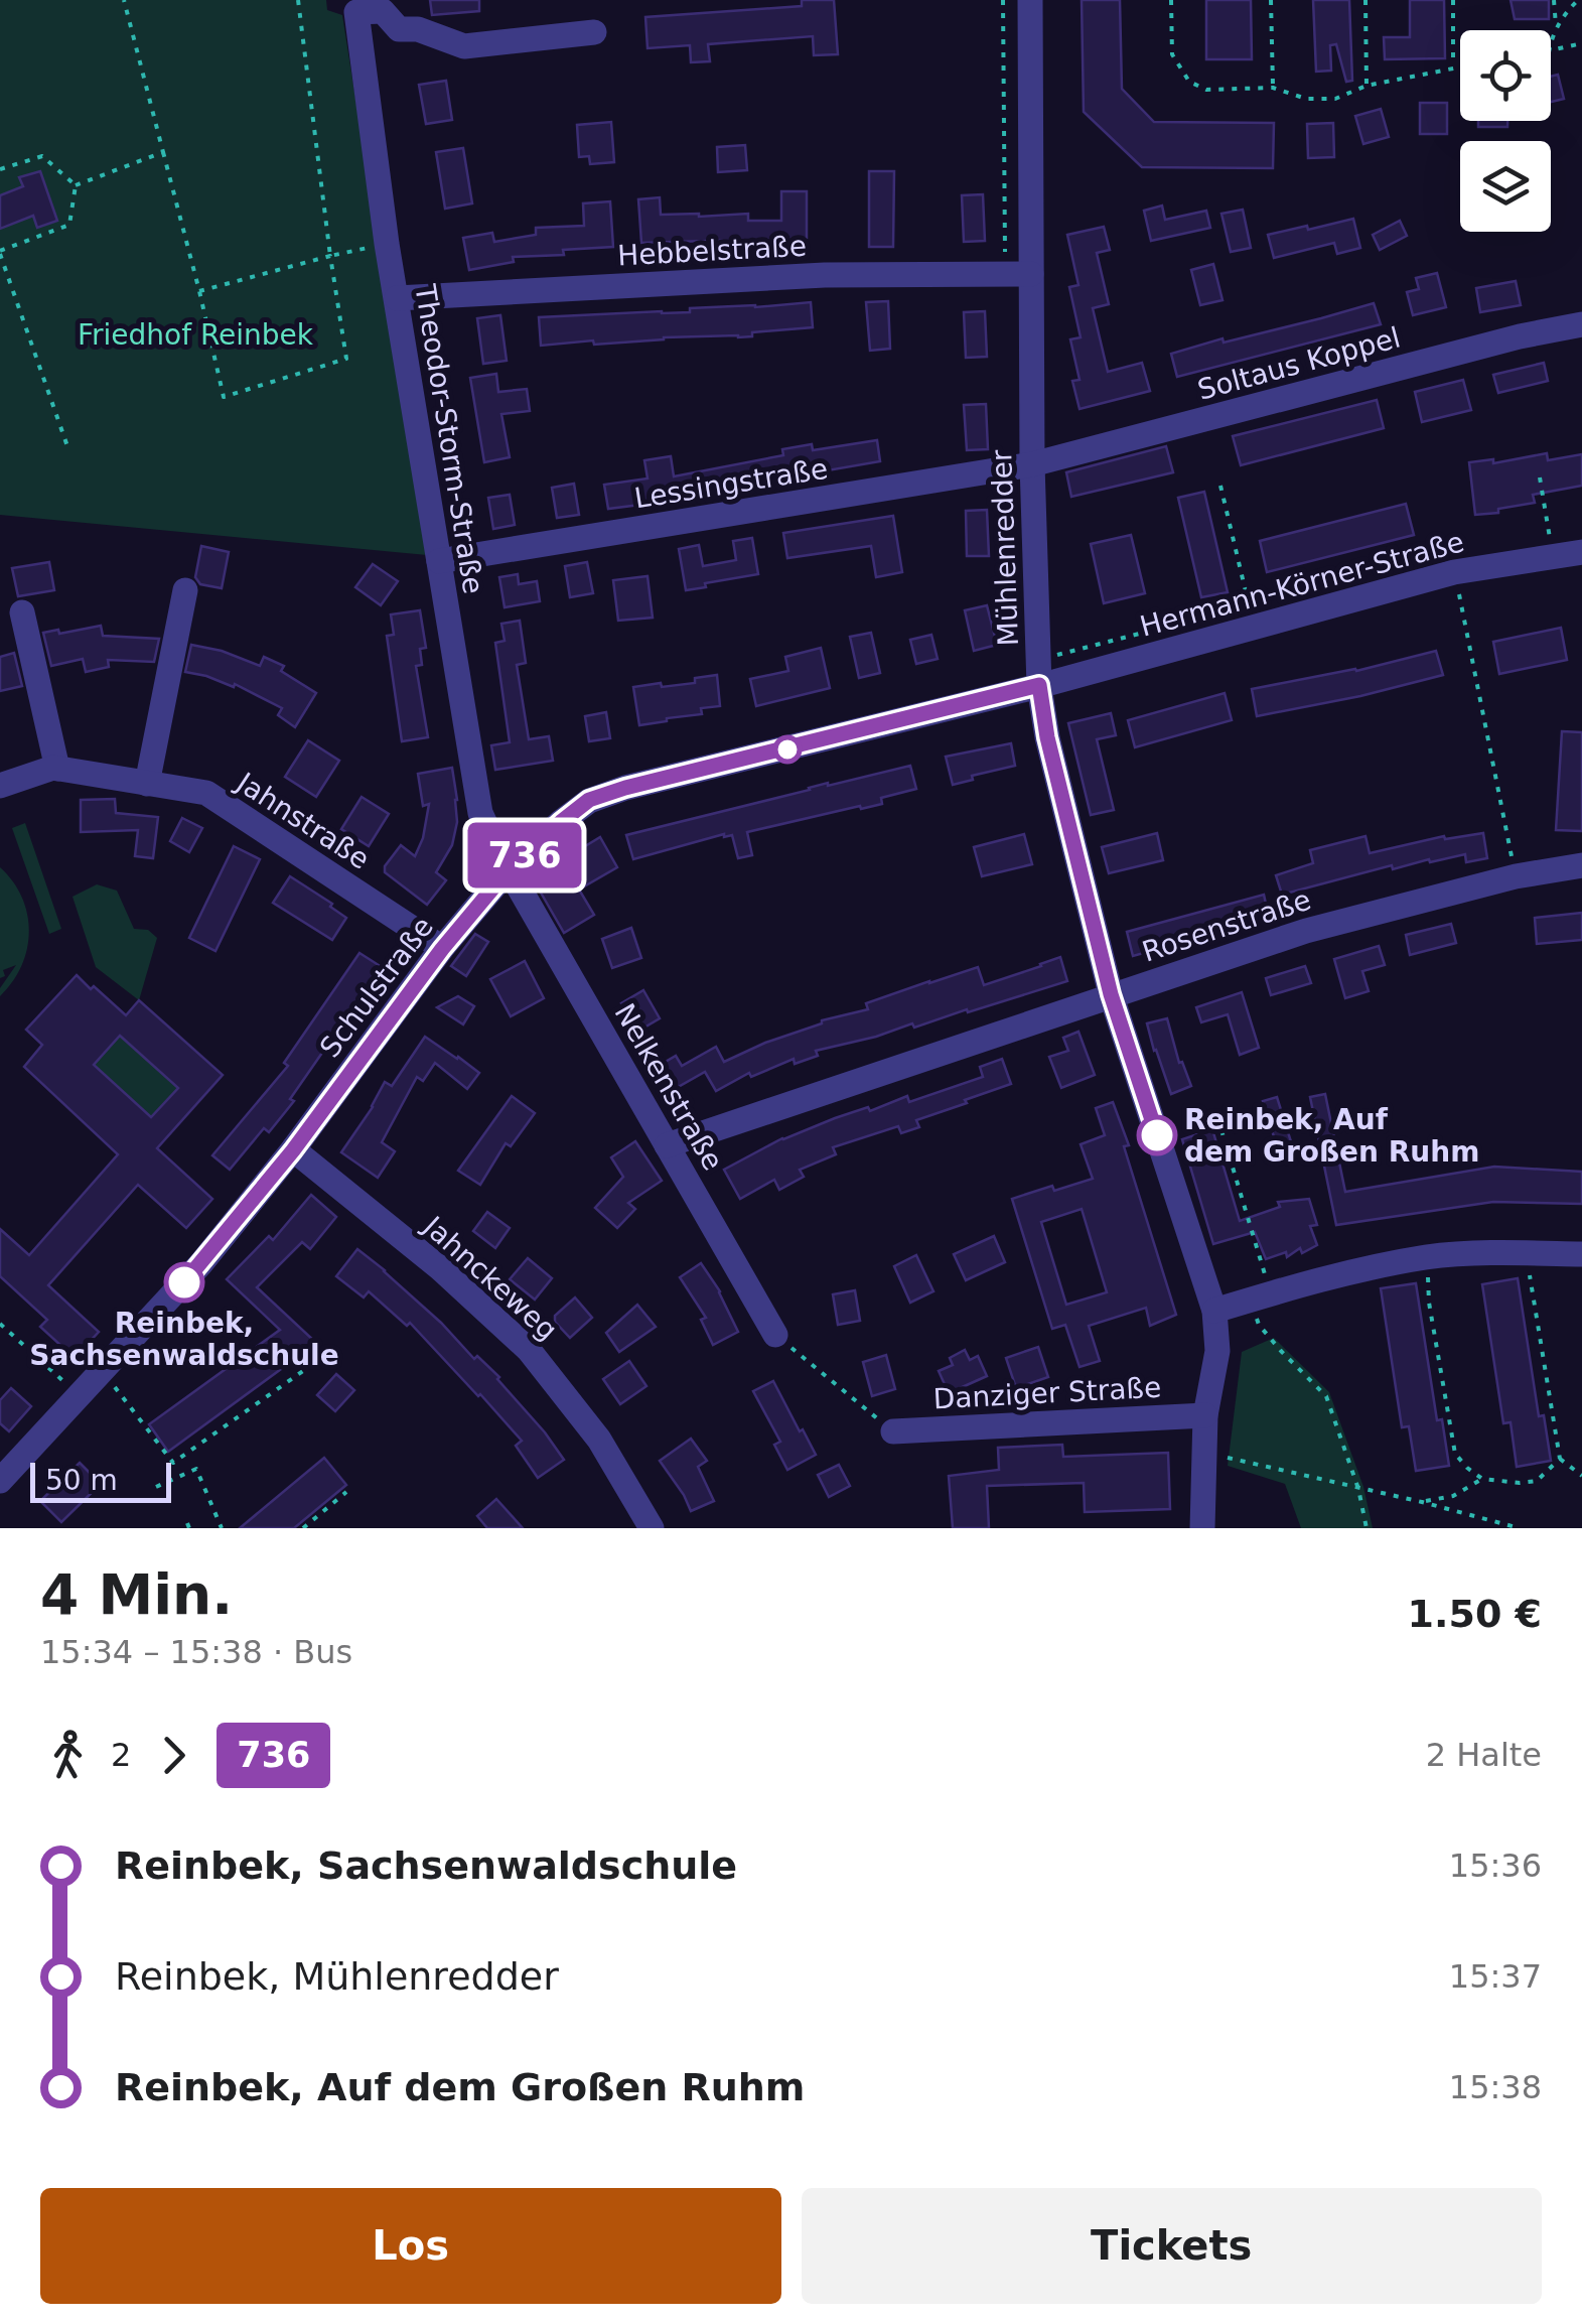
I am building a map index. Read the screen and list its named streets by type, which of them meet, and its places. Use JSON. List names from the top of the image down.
{
  "streets": {
    "street": [
      "Hebbelstraße",
      "Soltaus Koppel",
      "Theodor-Storm-Straße",
      "Lessingstraße",
      "Mühlenredder",
      "Hermann-Körner-Straße",
      "Jahnstraße",
      "Rosenstraße",
      "Schulstraße",
      "Nelkenstraße",
      "Jahnckeweg",
      "Danziger Straße"
    ]
  },
  "crossings": [
    ["Hebbelstraße", "Theodor-Storm-Straße"],
    ["Hebbelstraße", "Mühlenredder"],
    ["Soltaus Koppel", "Lessingstraße"],
    ["Soltaus Koppel", "Mühlenredder"],
    ["Theodor-Storm-Straße", "Lessingstraße"],
    ["Theodor-Storm-Straße", "Schulstraße"],
    ["Theodor-Storm-Straße", "Nelkenstraße"],
    ["Lessingstraße", "Mühlenredder"],
    ["Mühlenredder", "Hermann-Körner-Straße"],
    ["Mühlenredder", "Rosenstraße"],
    ["Mühlenredder", "Schulstraße"],
    ["Mühlenredder", "Danziger Straße"],
    ["Hermann-Körner-Straße", "Schulstraße"],
    ["Jahnstraße", "Schulstraße"],
    ["Rosenstraße", "Nelkenstraße"],
    ["Schulstraße", "Nelkenstraße"],
    ["Schulstraße", "Jahnckeweg"]
  ],
  "parks": ["Friedhof Reinbek"],
  "places": ["Reinbek, Auf dem Großen Ruhm", "Reinbek, Sachsenwaldschule"],
  "lines": ["bus line 736"],
  "scale_bar": "50 m",
  "page": {
    "on_map": "736",
    "scale": "50 m",
    "heading": ["4 Min.", "15:34 – 15:38 · Bus", "1.50 €"],
    "legs": ["2", "736", "2 Halte"],
    "list": [
      {
        "name": "Reinbek, Sachsenwaldschule",
        "value": "15:36"
      },
      {
        "name": "Reinbek, Mühlenredder",
        "value": "15:37"
      },
      {
        "name": "Reinbek, Auf dem Großen Ruhm",
        "value": "15:38"
      }
    ],
    "buttons": ["Los", "Tickets"]
  }
}
